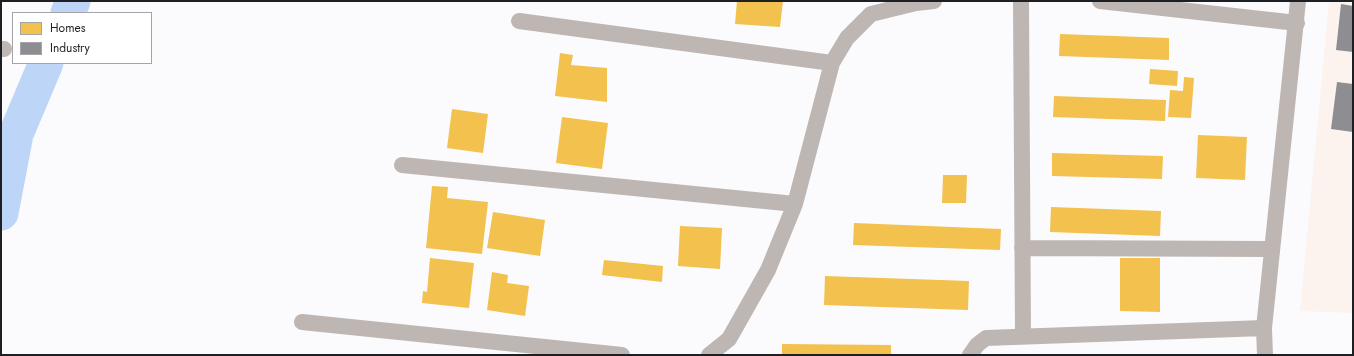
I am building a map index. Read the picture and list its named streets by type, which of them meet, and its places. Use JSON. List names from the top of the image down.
{
  "legend": ["Homes", "Industry"]
}
